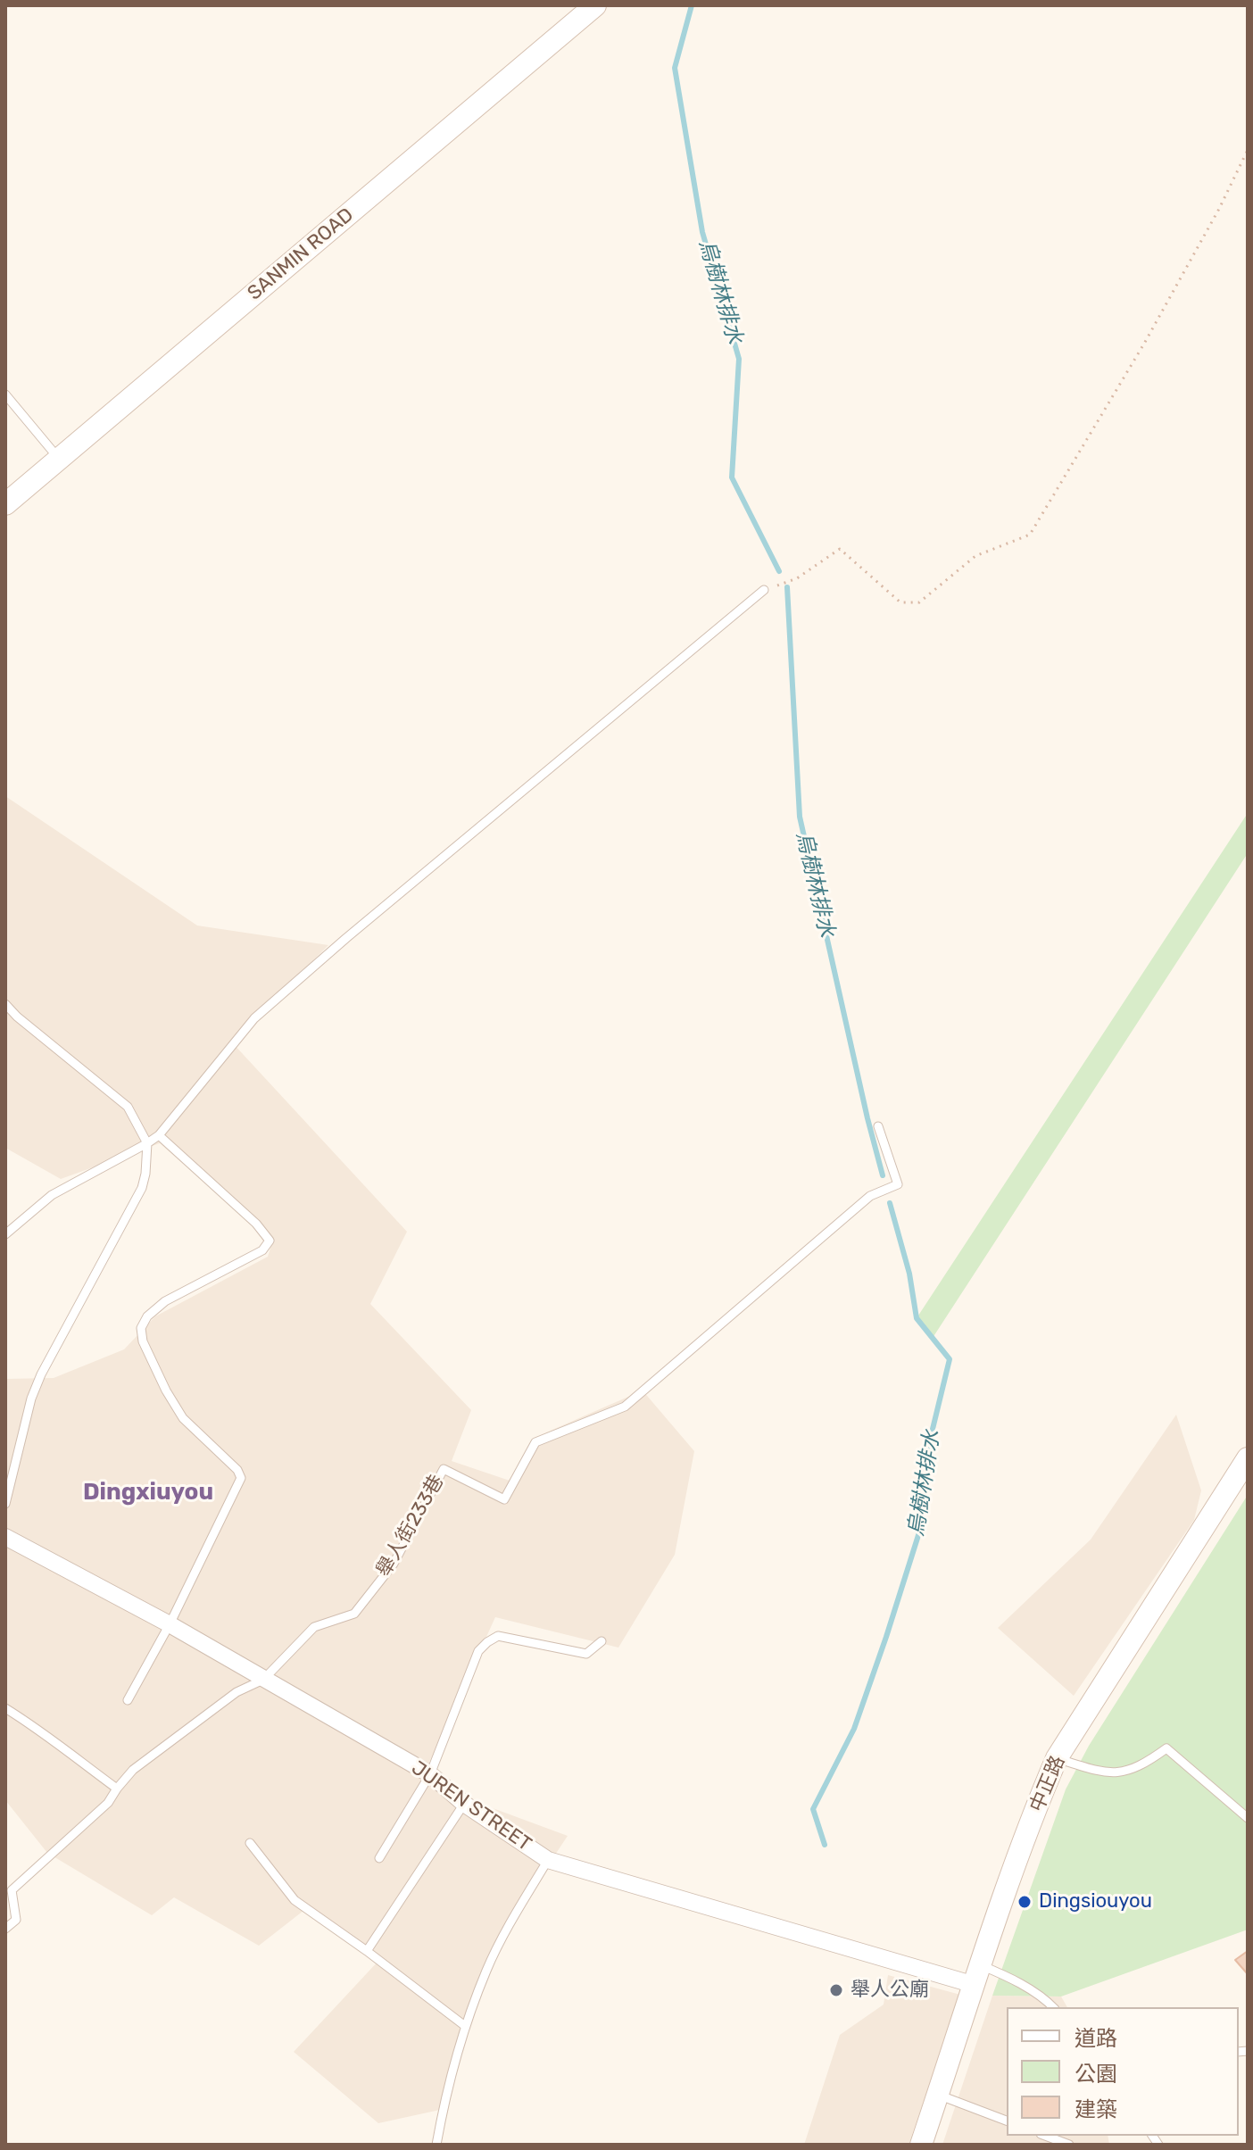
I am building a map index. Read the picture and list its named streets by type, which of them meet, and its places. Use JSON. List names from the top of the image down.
{
  "streets": {
    "main road": ["SANMIN ROAD", "中正路"],
    "street": ["JUREN STREET"],
    "lane": ["舉人街233巷"]
  },
  "crossings": [
    ["舉人街233巷", "JUREN STREET"],
    ["中正路", "JUREN STREET"]
  ],
  "districts": ["Dingxiuyou"],
  "water": ["烏樹林排水"],
  "places": ["Dingsiouyou", "舉人公廟"],
  "legend": ["道路", "公園", "建築"]
}
